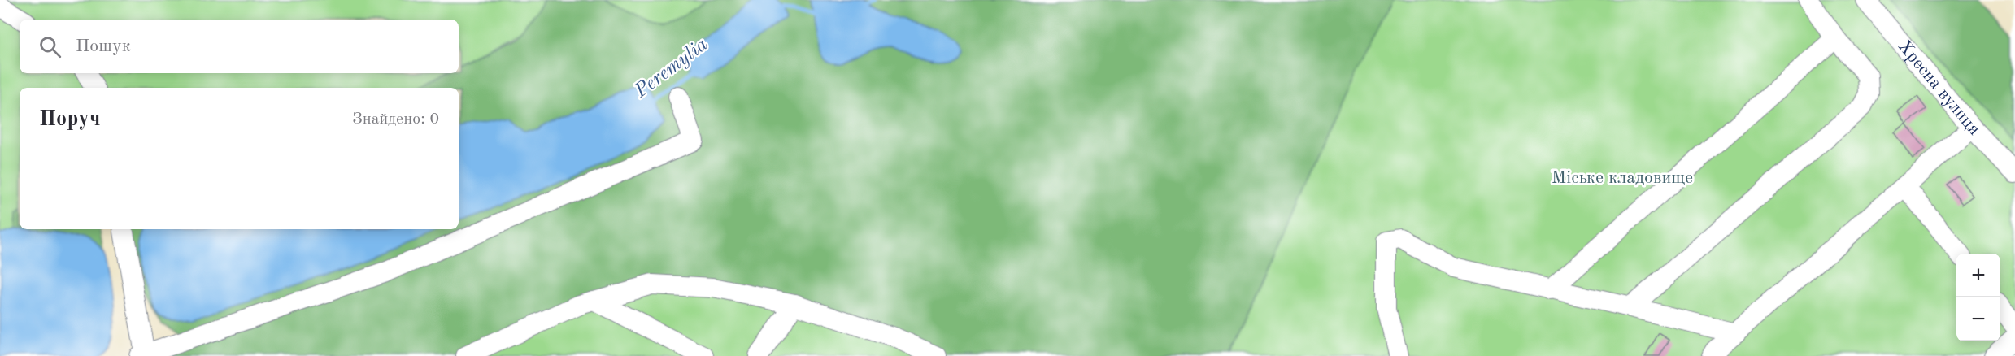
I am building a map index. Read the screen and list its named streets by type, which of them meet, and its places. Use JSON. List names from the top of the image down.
{
  "streets": {
    "lane": ["Хресна вулиця"]
  },
  "water": ["Peremylia"],
  "parks": ["Міське кладовище"],
  "page": {
    "search": "Пошук",
    "heading": ["Поруч", "Знайдено: 0"],
    "map_buttons": ["+", "−"]
  }
}
